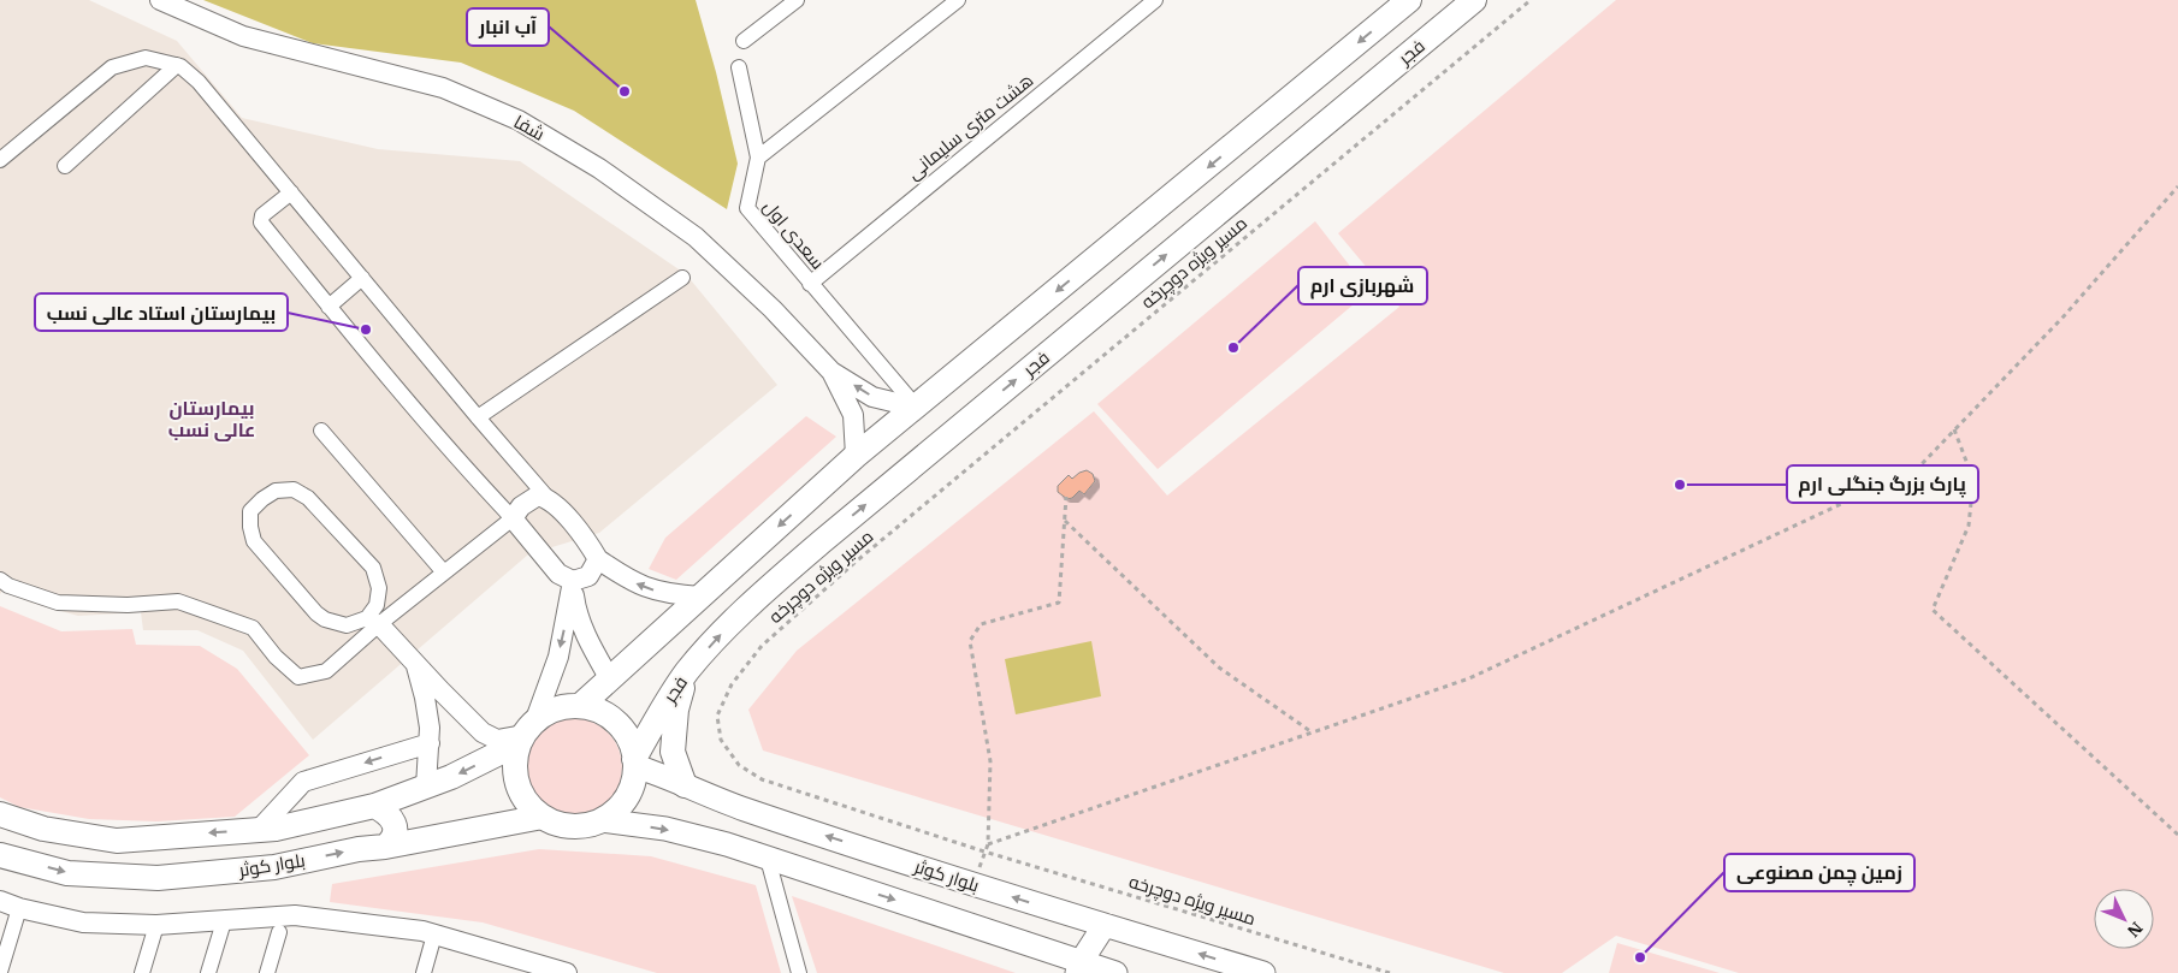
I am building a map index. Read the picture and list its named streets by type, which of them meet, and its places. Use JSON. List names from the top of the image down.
{
  "streets": {
    "main road": ["فجر", "بلوار کوثر"],
    "street": ["هشت متری سلیمانی", "شفا", "سعدی اول"],
    "path": ["مسیر ویژه دوچرخه"]
  },
  "crossings": [
    ["فجر", "بلوار کوثر"],
    ["هشت متری سلیمانی", "سعدی اول"]
  ],
  "districts": ["بیمارستان عالی نسب"],
  "places": [
    "آب انبار",
    "بیمارستان استاد عالی نسب",
    "شهربازی ارم",
    "پارک بزرگ جنگلی ارم",
    "زمین چمن مصنوعی"
  ],
  "north": "bottom right"
}
